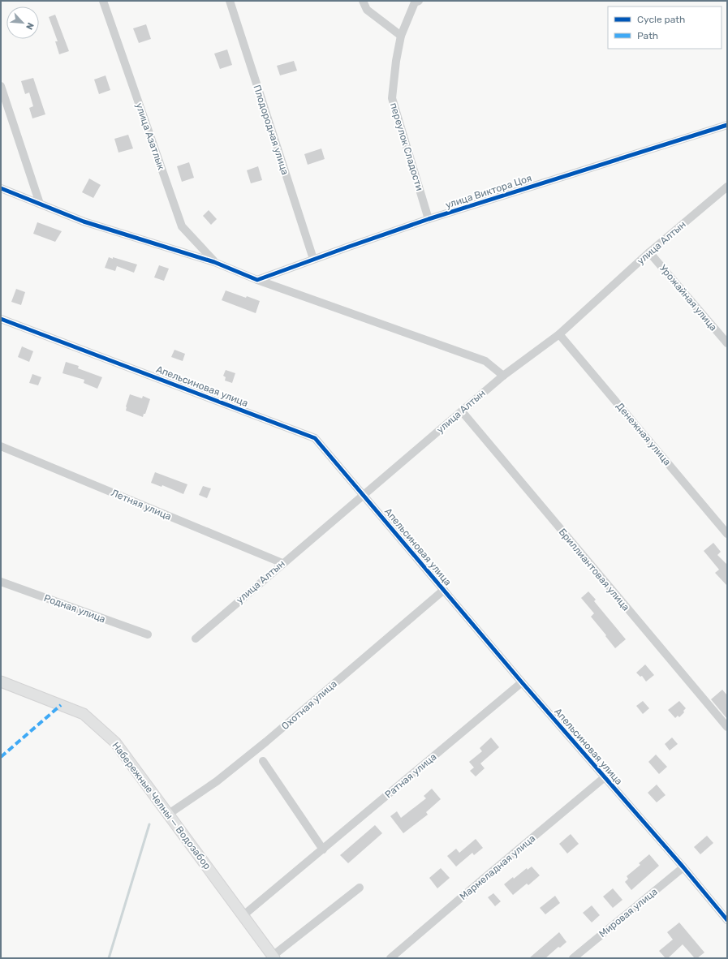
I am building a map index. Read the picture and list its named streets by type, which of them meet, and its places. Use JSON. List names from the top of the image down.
{
  "streets": {
    "main road": ["Набережные Челны — Водозабор"],
    "street": [
      "Плодородная улица",
      "улица Азатлык",
      "переулок Сладости",
      "улица Виктора Цоя",
      "улица Алтын",
      "Урожайная улица",
      "Апельсиновая улица",
      "Денежная улица",
      "Летняя улица",
      "Бриллиантовая улица",
      "Родная улица",
      "Охотная улица",
      "Ратная улица",
      "Мармеладная улица",
      "Мировая улица"
    ]
  },
  "crossings": [
    ["Плодородная улица", "улица Виктора Цоя"],
    ["переулок Сладости", "улица Виктора Цоя"],
    ["улица Алтын", "Урожайная улица"],
    ["улица Алтын", "Апельсиновая улица"],
    ["улица Алтын", "Денежная улица"],
    ["улица Алтын", "Летняя улица"],
    ["улица Алтын", "Бриллиантовая улица"],
    ["Апельсиновая улица", "Охотная улица"],
    ["Апельсиновая улица", "Ратная улица"],
    ["Апельсиновая улица", "Мармеладная улица"],
    ["Апельсиновая улица", "Мировая улица"],
    ["Охотная улица", "Набережные Челны — Водозабор"],
    ["Ратная улица", "Набережные Челны — Водозабор"]
  ],
  "legend": ["Cycle path", "Path"],
  "north": "bottom right"
}
